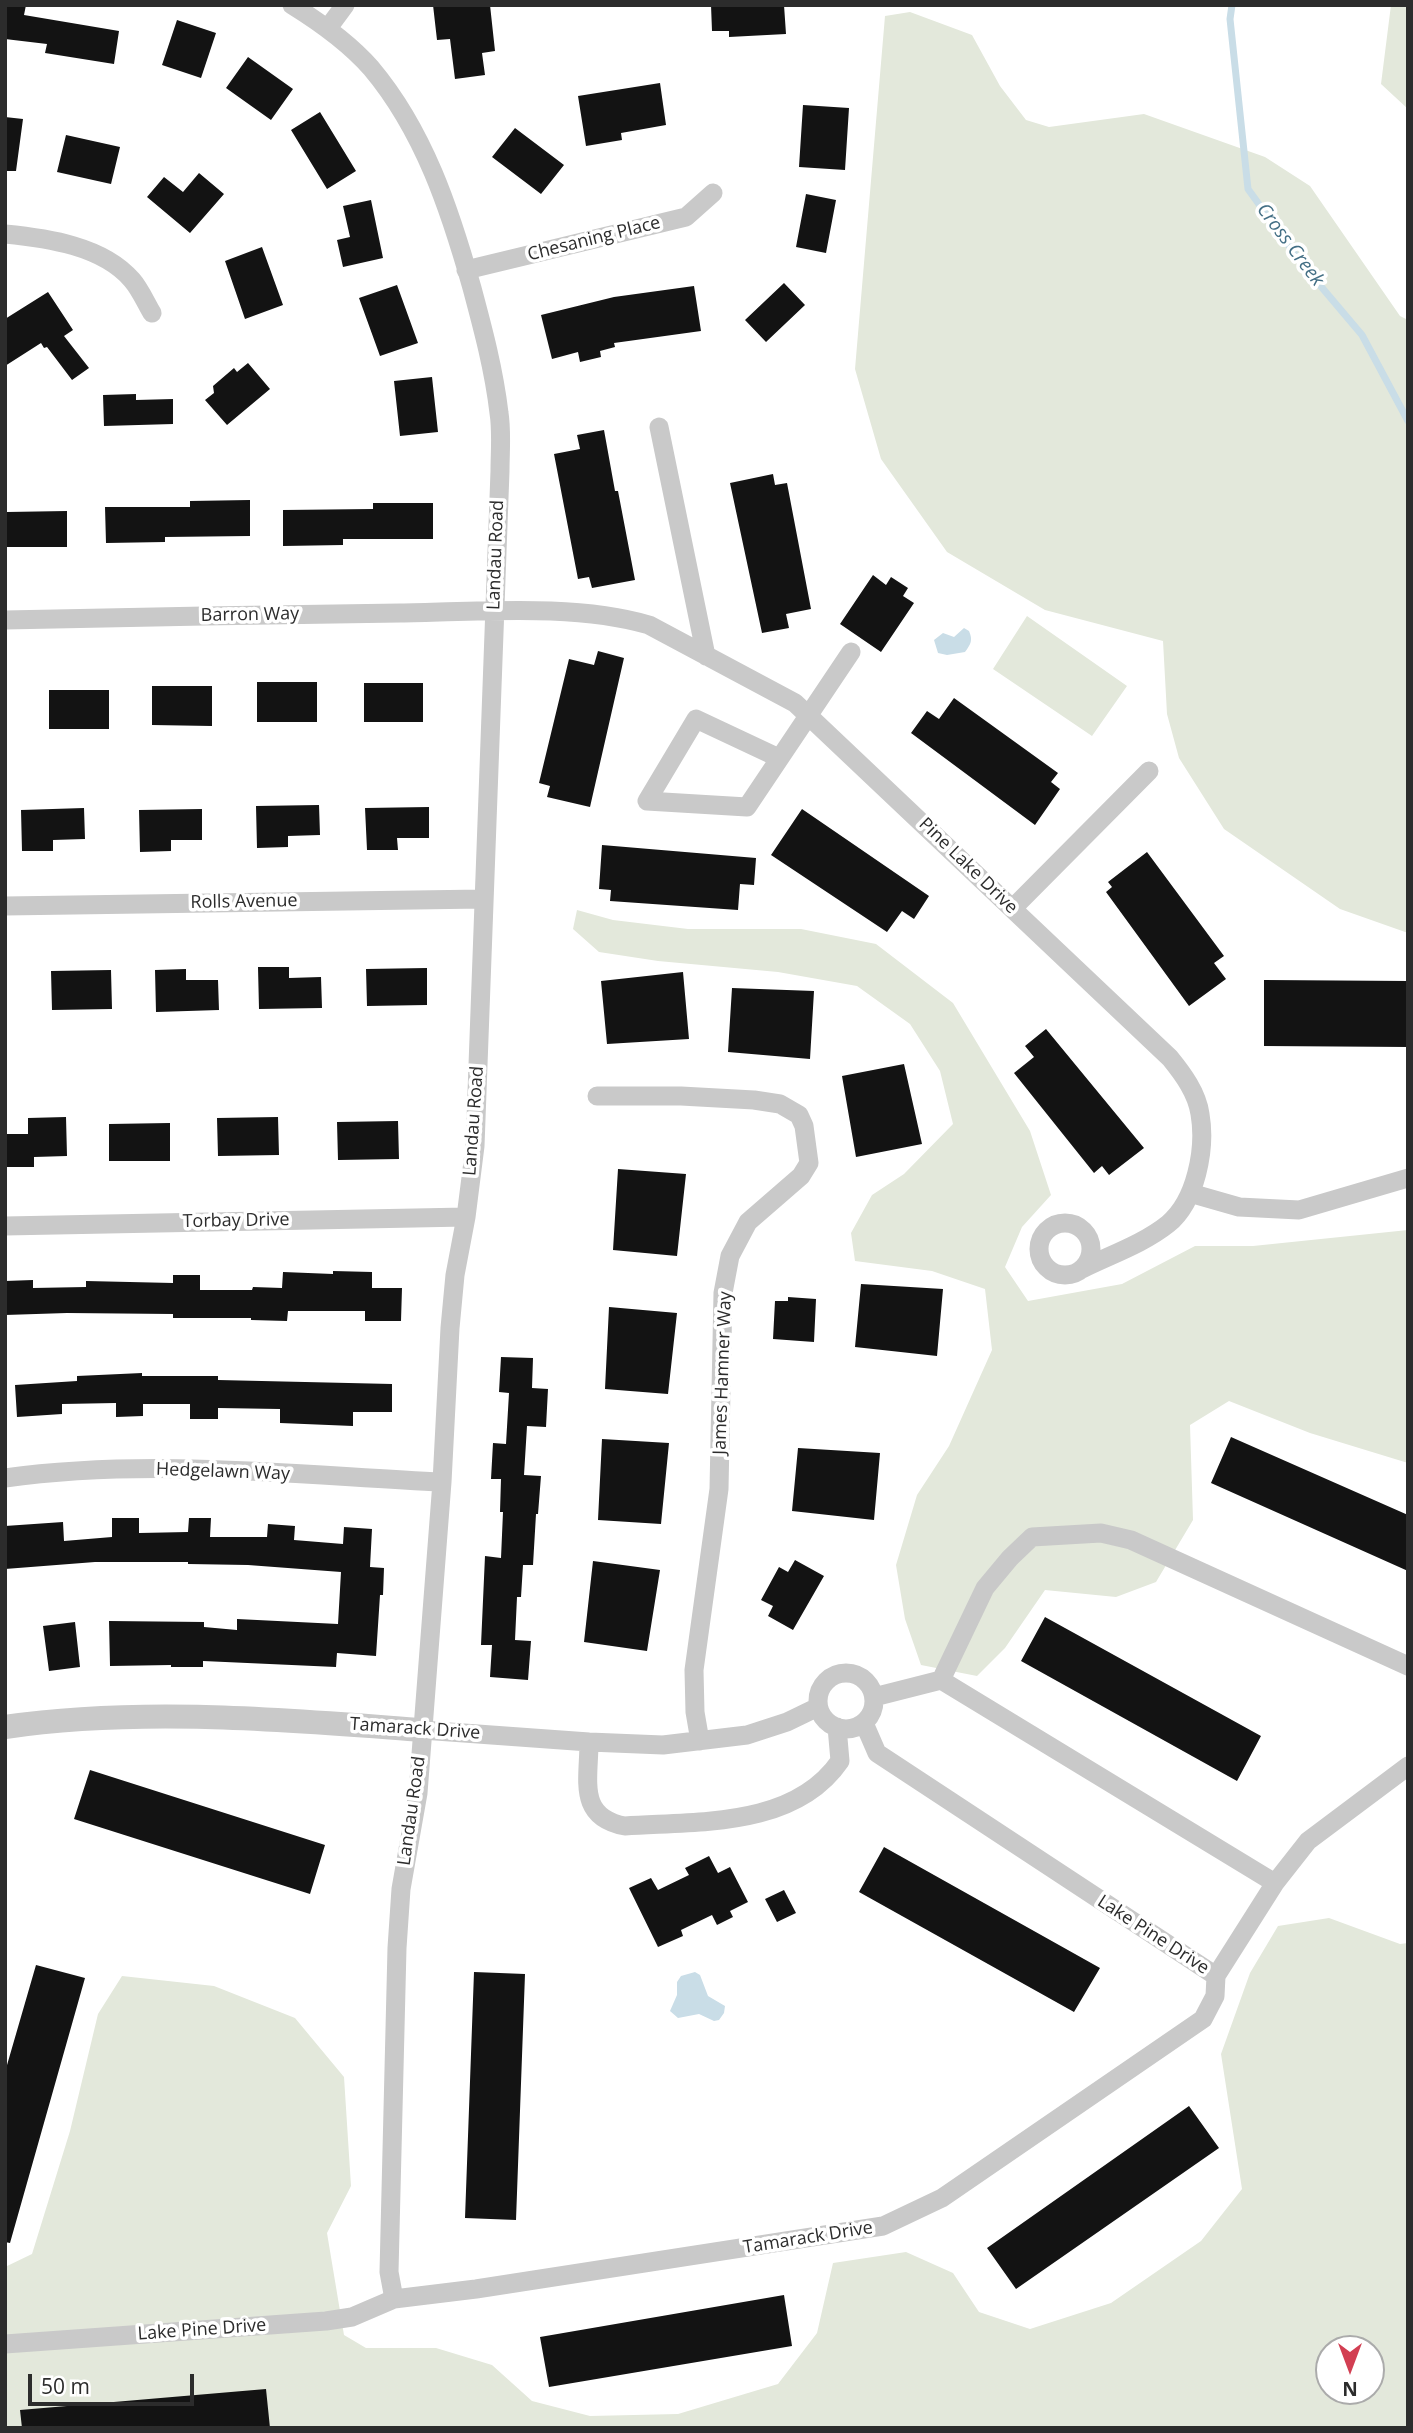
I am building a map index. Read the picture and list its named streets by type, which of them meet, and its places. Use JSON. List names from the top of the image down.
{
  "streets": {
    "street": [
      "Chesaning Place",
      "Landau Road",
      "Barron Way",
      "Pine Lake Drive",
      "Rolls Avenue",
      "Torbay Drive",
      "James Hamner Way",
      "Hedgelawn Way",
      "Tamarack Drive",
      "Lake Pine Drive"
    ]
  },
  "crossings": [
    ["Chesaning Place", "Landau Road"],
    ["Landau Road", "Barron Way"],
    ["Landau Road", "Pine Lake Drive"],
    ["Landau Road", "Rolls Avenue"],
    ["Landau Road", "Torbay Drive"],
    ["Landau Road", "Hedgelawn Way"],
    ["Landau Road", "Tamarack Drive"],
    ["Landau Road", "Lake Pine Drive"],
    ["Barron Way", "Pine Lake Drive"],
    ["James Hamner Way", "Tamarack Drive"],
    ["Tamarack Drive", "Lake Pine Drive"]
  ],
  "water": ["Cross Creek"],
  "scale_bar": "50 m",
  "north": "bottom"
}
